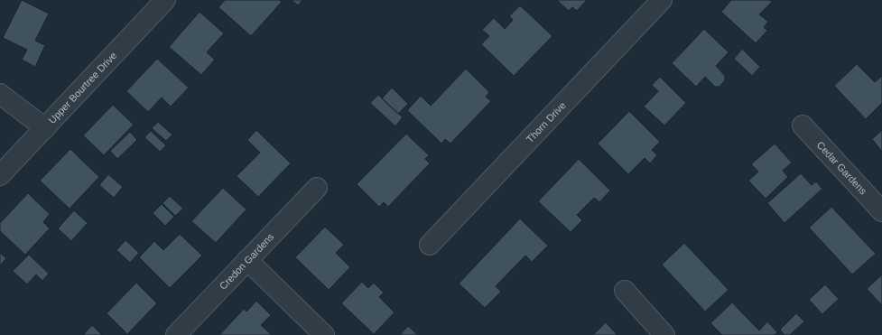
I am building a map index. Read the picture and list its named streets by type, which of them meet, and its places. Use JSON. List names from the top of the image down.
{
  "streets": {
    "street": [
      "Upper Bourtree Drive",
      "Thorn Drive",
      "Cedar Gardens",
      "Credon Gardens"
    ]
  }
}
